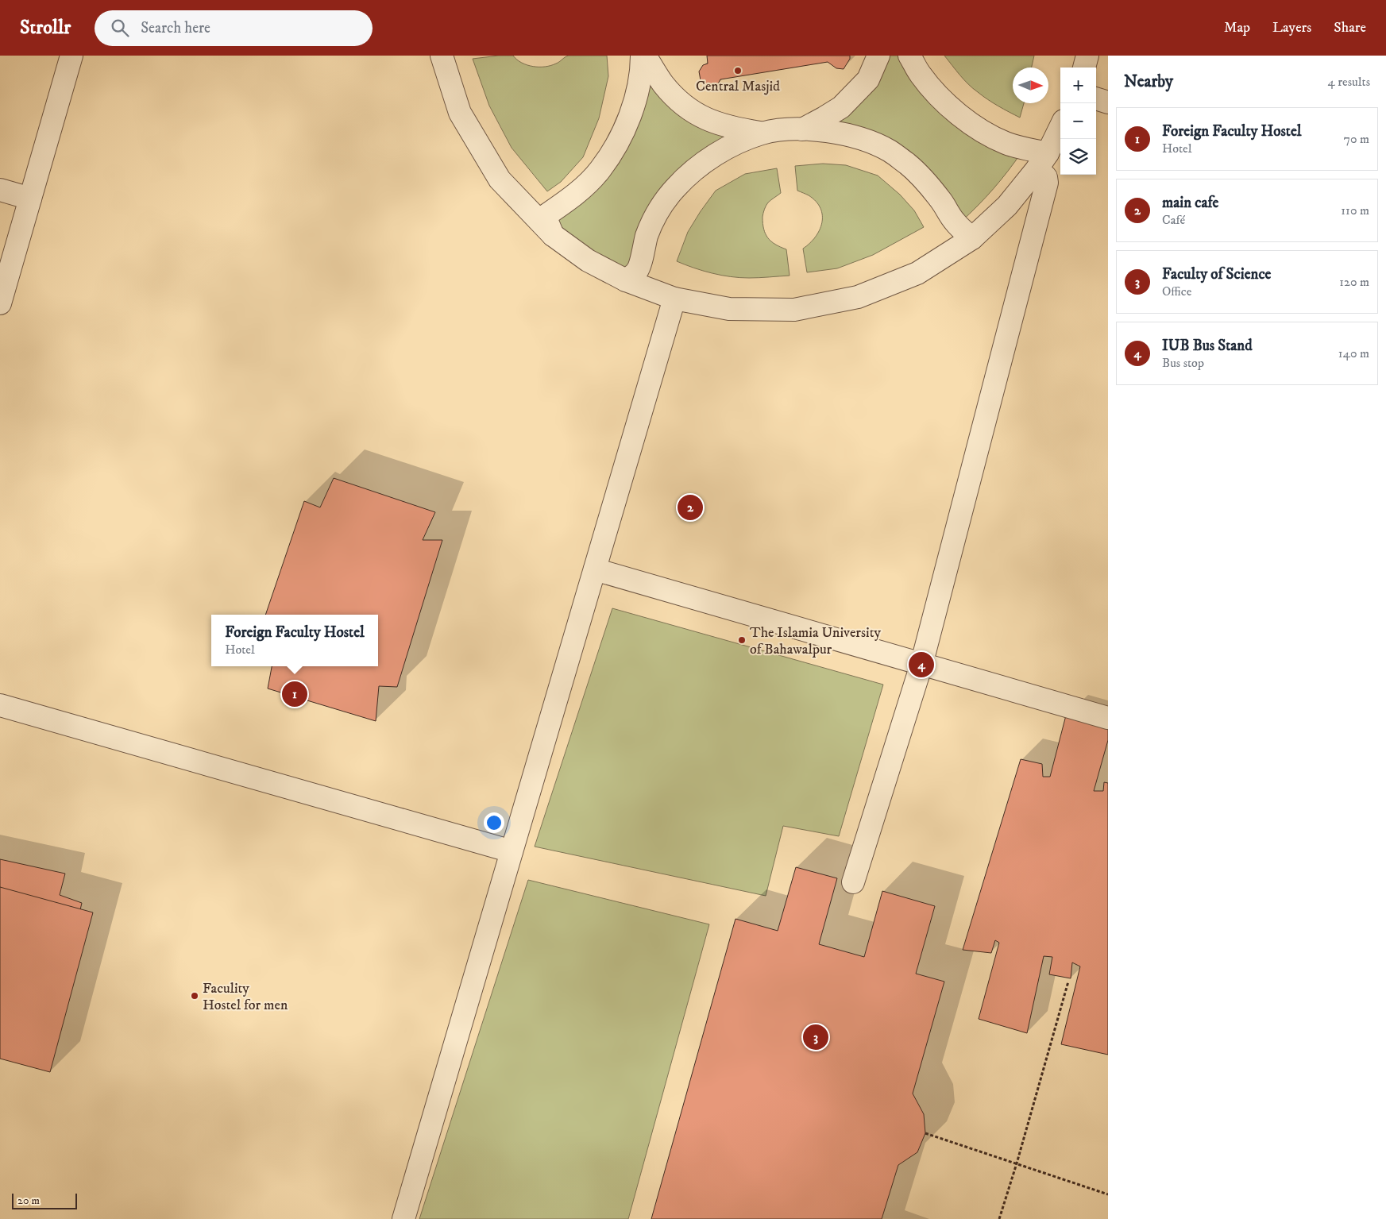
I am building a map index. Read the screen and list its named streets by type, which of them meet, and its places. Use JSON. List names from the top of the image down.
{
  "places": ["Central Masjid", "The Islamia University of Bahawalpur", "Faculity Hostel for men"],
  "scale_bar": "20 m",
  "north": "right",
  "page": {
    "header": "Strollr",
    "search": "Search here",
    "nav": ["Map", "Layers", "Share"],
    "heading": ["Nearby", "4 results"],
    "map_buttons": ["+", "−"],
    "list": [
      {
        "mark": "1",
        "name": "Foreign Faculty Hostel",
        "note": "Hotel",
        "value": "70 m"
      },
      {
        "mark": "2",
        "name": "main cafe",
        "note": "Café",
        "value": "110 m"
      },
      {
        "mark": "3",
        "name": "Faculty of Science",
        "note": "Office",
        "value": "120 m"
      },
      {
        "mark": "4",
        "name": "IUB Bus Stand",
        "note": "Bus stop",
        "value": "140 m"
      }
    ],
    "pins": [
      "2",
      "4",
      "1",
      "3"
    ],
    "popup": ["Foreign Faculty Hostel", "Hotel"],
    "scale": "20 m"
  }
}
